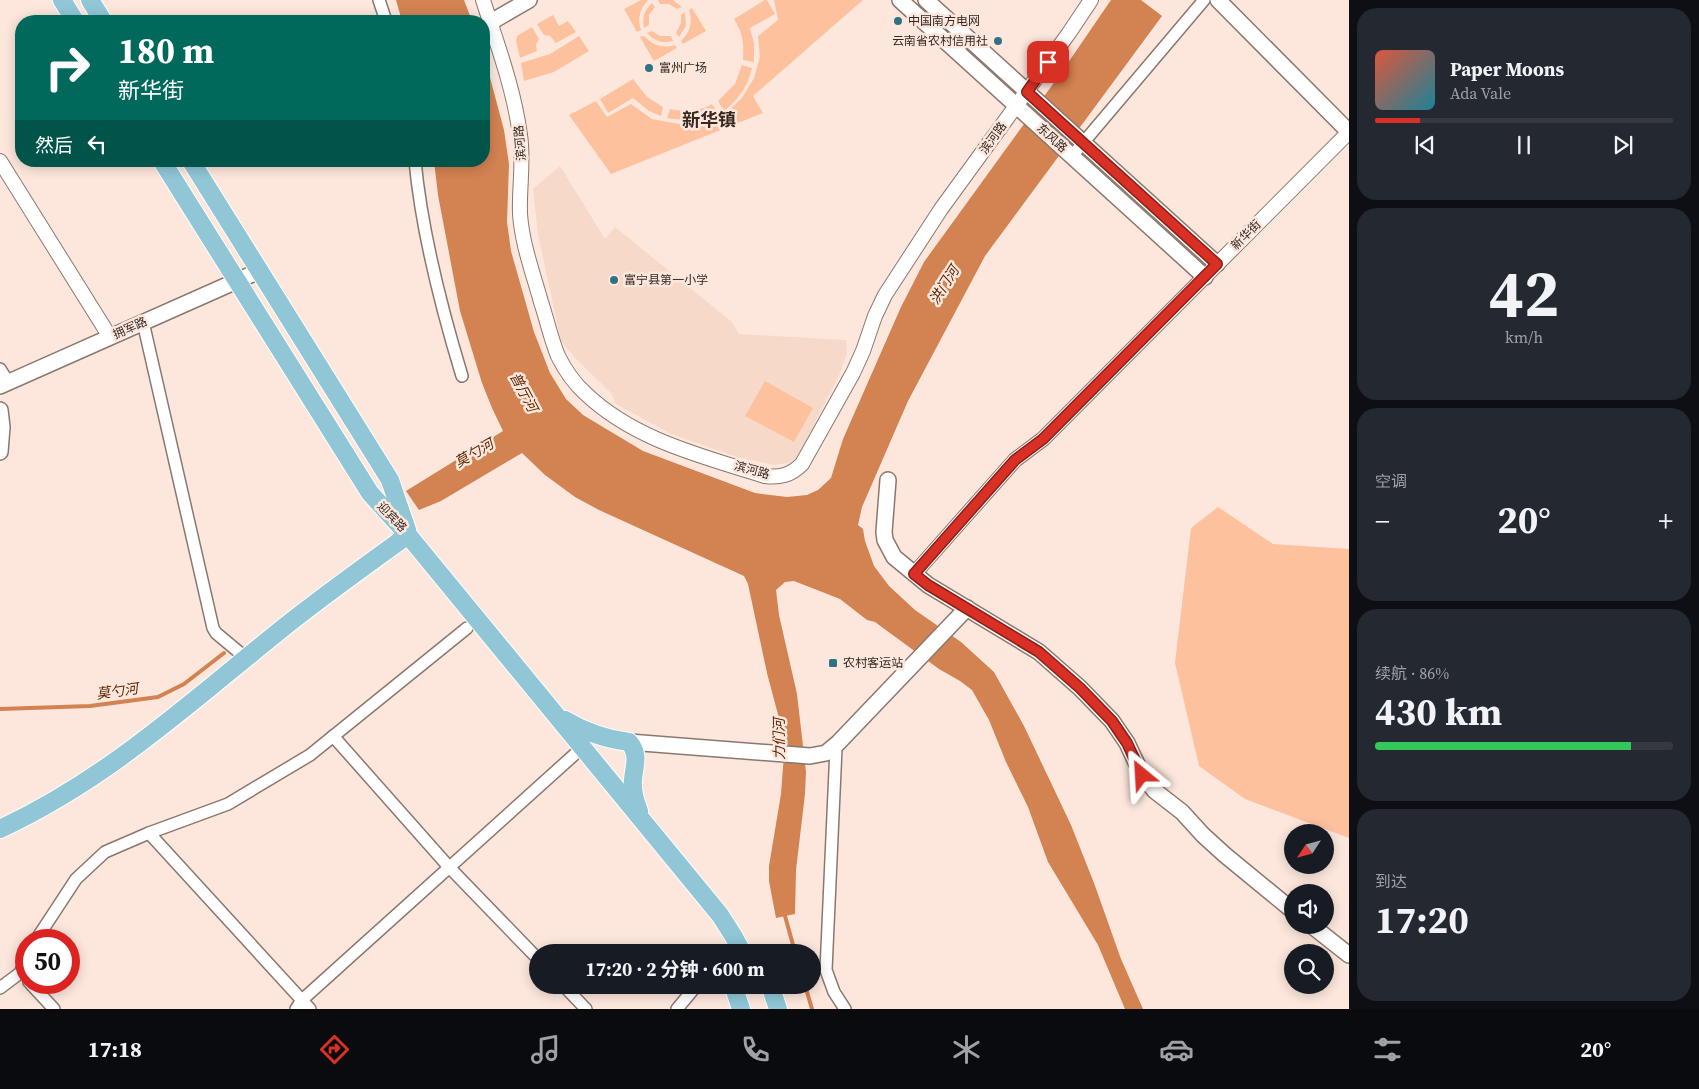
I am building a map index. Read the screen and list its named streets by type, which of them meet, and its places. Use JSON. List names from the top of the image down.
{
  "streets": {
    "main road": ["东风路", "拥军路", "迎宾路"],
    "street": ["滨河路", "新华街"]
  },
  "crossings": [
    ["滨河路", "东风路"],
    ["东风路", "新华街"],
    ["拥军路", "迎宾路"]
  ],
  "districts": ["新华镇"],
  "water": [
    "洪门河",
    "普厅河",
    "莫勺河",
    "力们河"
  ],
  "places": {
    "other": [
      "中国南方电网",
      "云南省农村信用社",
      "富州广场",
      "富宁县第一小学"
    ],
    "transit": ["农村客运站"]
  },
  "north": "bottom left",
  "page": {
    "turn": ["180 m", "新华街"],
    "song": ["Paper Moons", "Ada Vale"],
    "then": "然后",
    "tile": [
      ["42", "km/h"],
      "空调",
      ["续航 · 86%", "430 km"],
      ["到达", "17:20"]
    ],
    "heat": ["−", "20°", "+"],
    "limit": "50",
    "trip": "17:20 · 2 分钟 · 600 m",
    "tabs": ["17:18", "20°"]
  }
}
